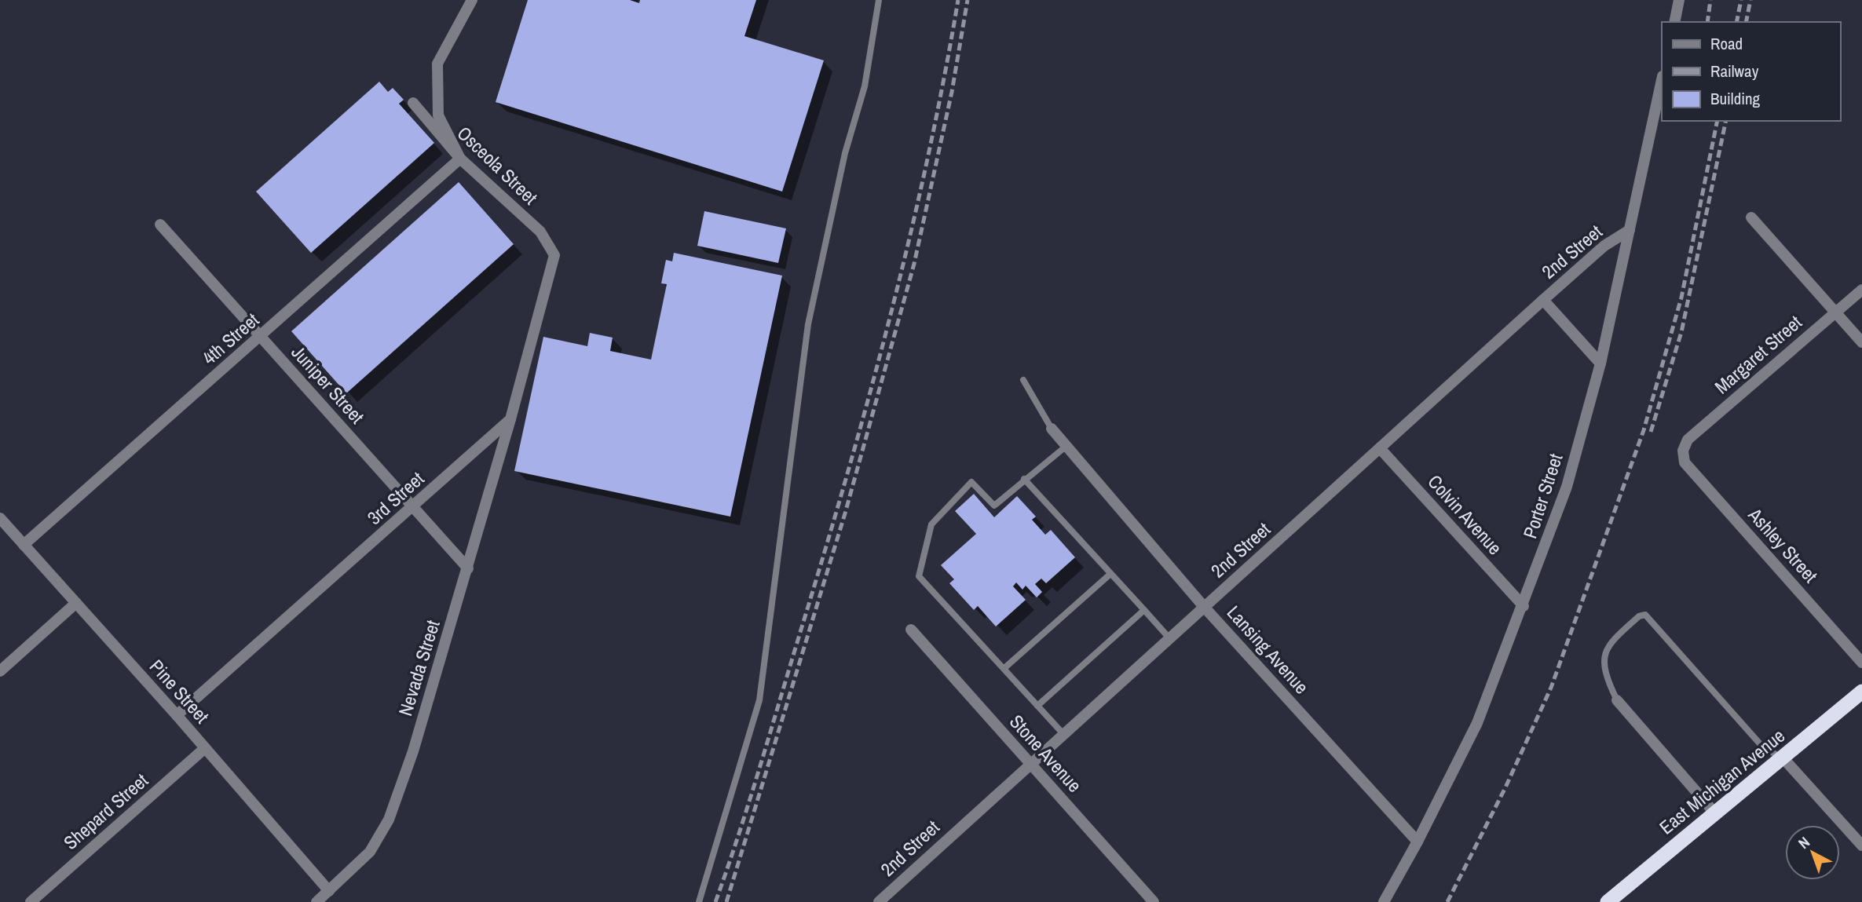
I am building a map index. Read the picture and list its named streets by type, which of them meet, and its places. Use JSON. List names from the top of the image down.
{
  "streets": {
    "highway": ["East Michigan Avenue"],
    "street": [
      "Osceola Street",
      "2nd Street",
      "4th Street",
      "Margaret Street",
      "Juniper Street",
      "Porter Street",
      "3rd Street",
      "Colvin Avenue",
      "Ashley Street",
      "Lansing Avenue",
      "Nevada Street",
      "Pine Street",
      "Stone Avenue",
      "Shepard Street"
    ]
  },
  "crossings": [
    ["Osceola Street", "4th Street"],
    ["Osceola Street", "3rd Street"],
    ["Osceola Street", "Nevada Street"],
    ["2nd Street", "Porter Street"],
    ["2nd Street", "Colvin Avenue"],
    ["2nd Street", "Lansing Avenue"],
    ["2nd Street", "Stone Avenue"],
    ["4th Street", "Juniper Street"],
    ["4th Street", "Pine Street"],
    ["Margaret Street", "Ashley Street"],
    ["Juniper Street", "3rd Street"],
    ["Juniper Street", "Nevada Street"],
    ["Porter Street", "Colvin Avenue"],
    ["Porter Street", "Lansing Avenue"],
    ["3rd Street", "Nevada Street"],
    ["3rd Street", "Pine Street"],
    ["Nevada Street", "Pine Street"],
    ["Pine Street", "Shepard Street"]
  ],
  "legend": ["Road", "Railway", "Building"],
  "north": "top left"
}
